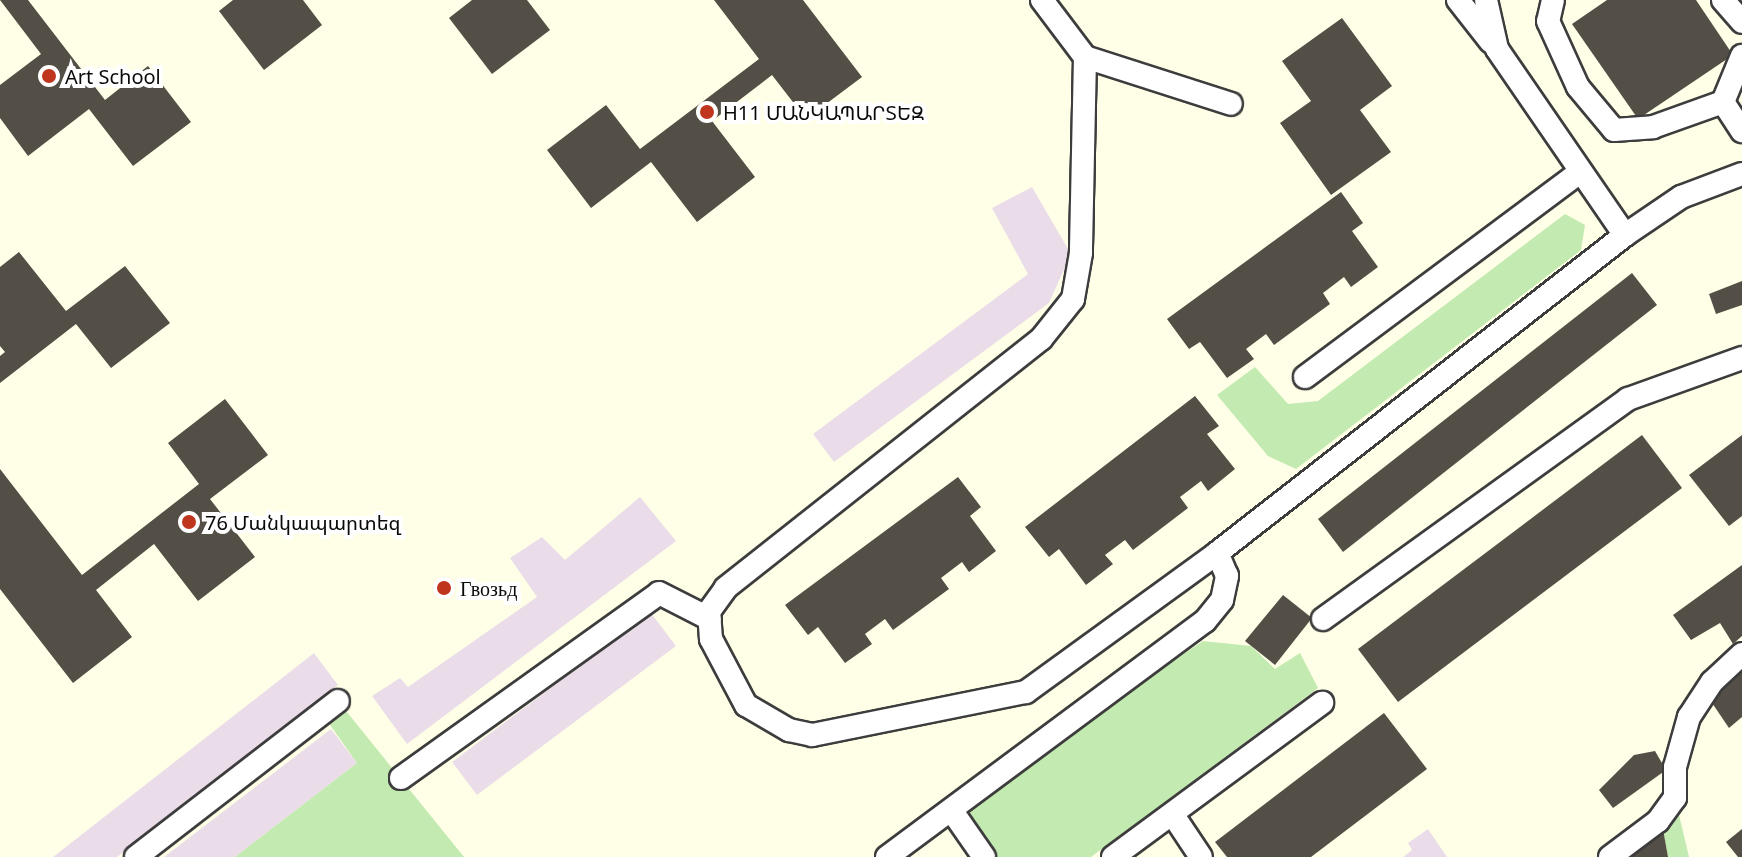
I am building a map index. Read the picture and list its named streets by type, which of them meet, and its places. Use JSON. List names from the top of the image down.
{
  "places": [
    "Art School",
    "H11 ՄԱՆԿԱՊԱՐՏԵԶ",
    "76 Մանկապարտեզ",
    "Гвозьд"
  ]
}
